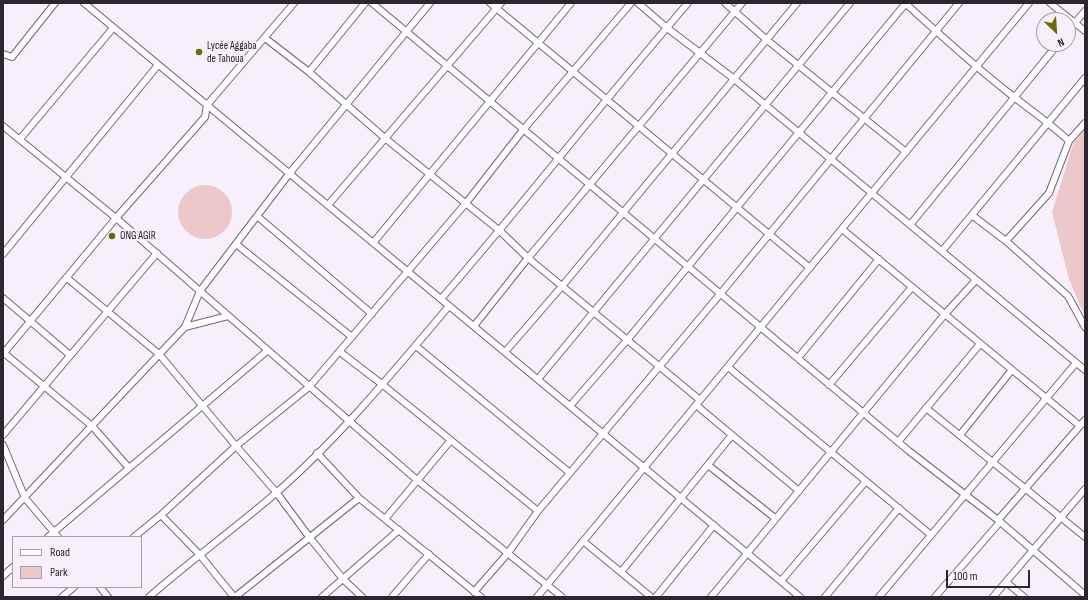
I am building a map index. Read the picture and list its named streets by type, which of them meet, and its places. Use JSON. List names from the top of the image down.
{
  "places": ["Lycée Aggaba de Tahoua", "ONG AGIR"],
  "legend": ["Road", "Park"],
  "scale_bar": "100 m",
  "north": "bottom right"
}
